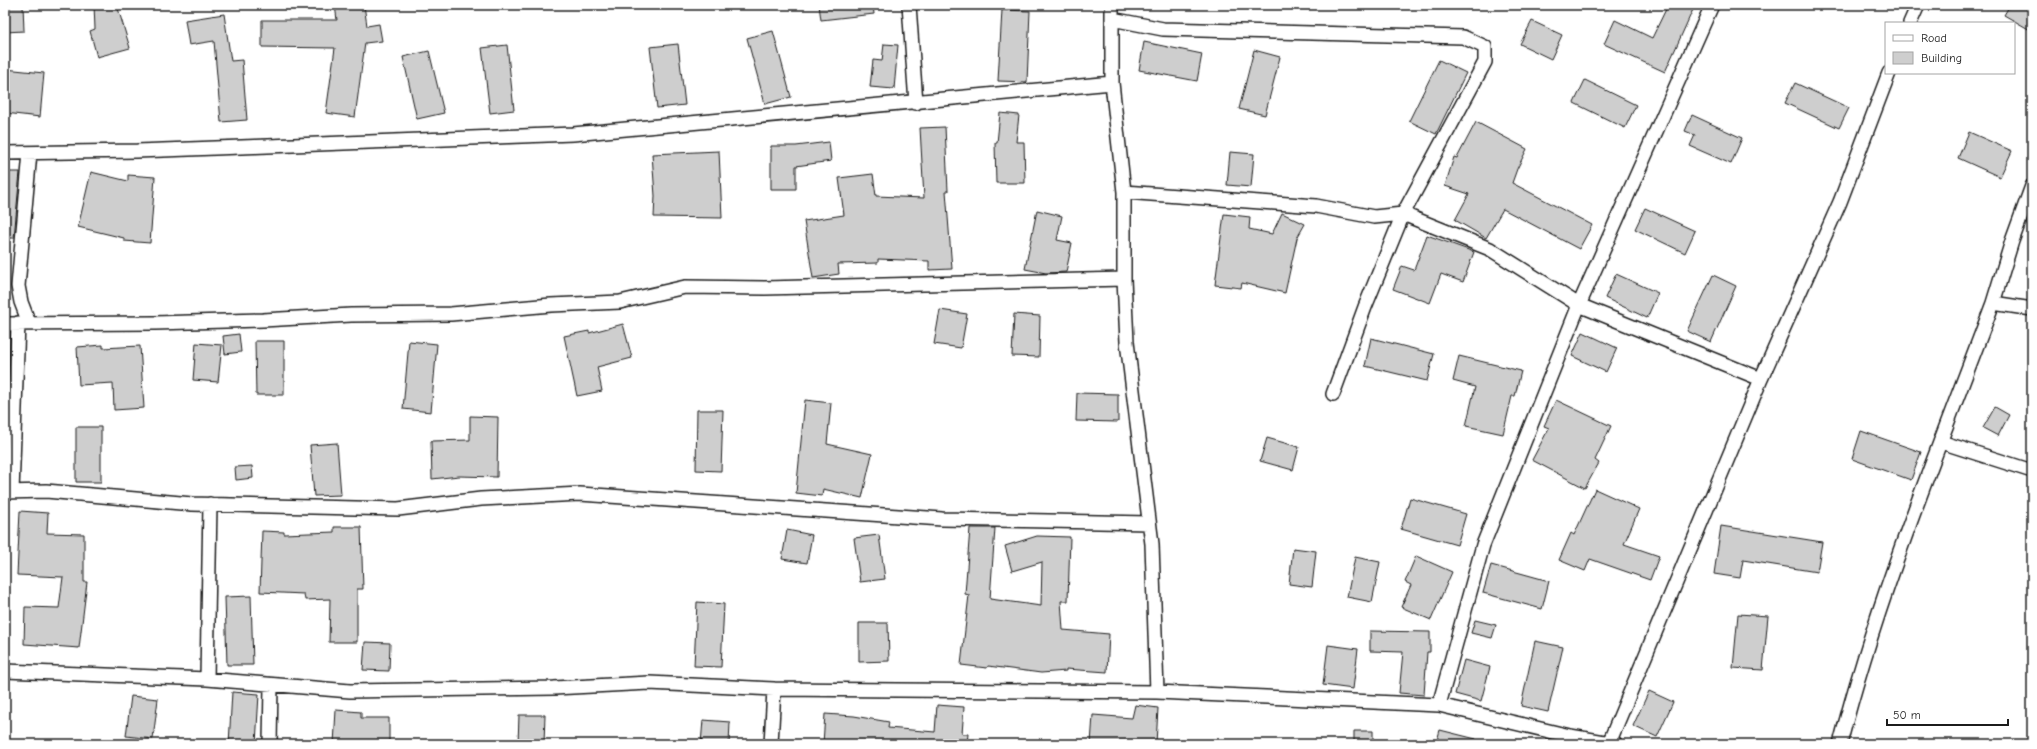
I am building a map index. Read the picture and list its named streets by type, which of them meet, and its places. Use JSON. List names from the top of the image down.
{
  "legend": ["Road", "Building"],
  "scale_bar": "50 m"
}
